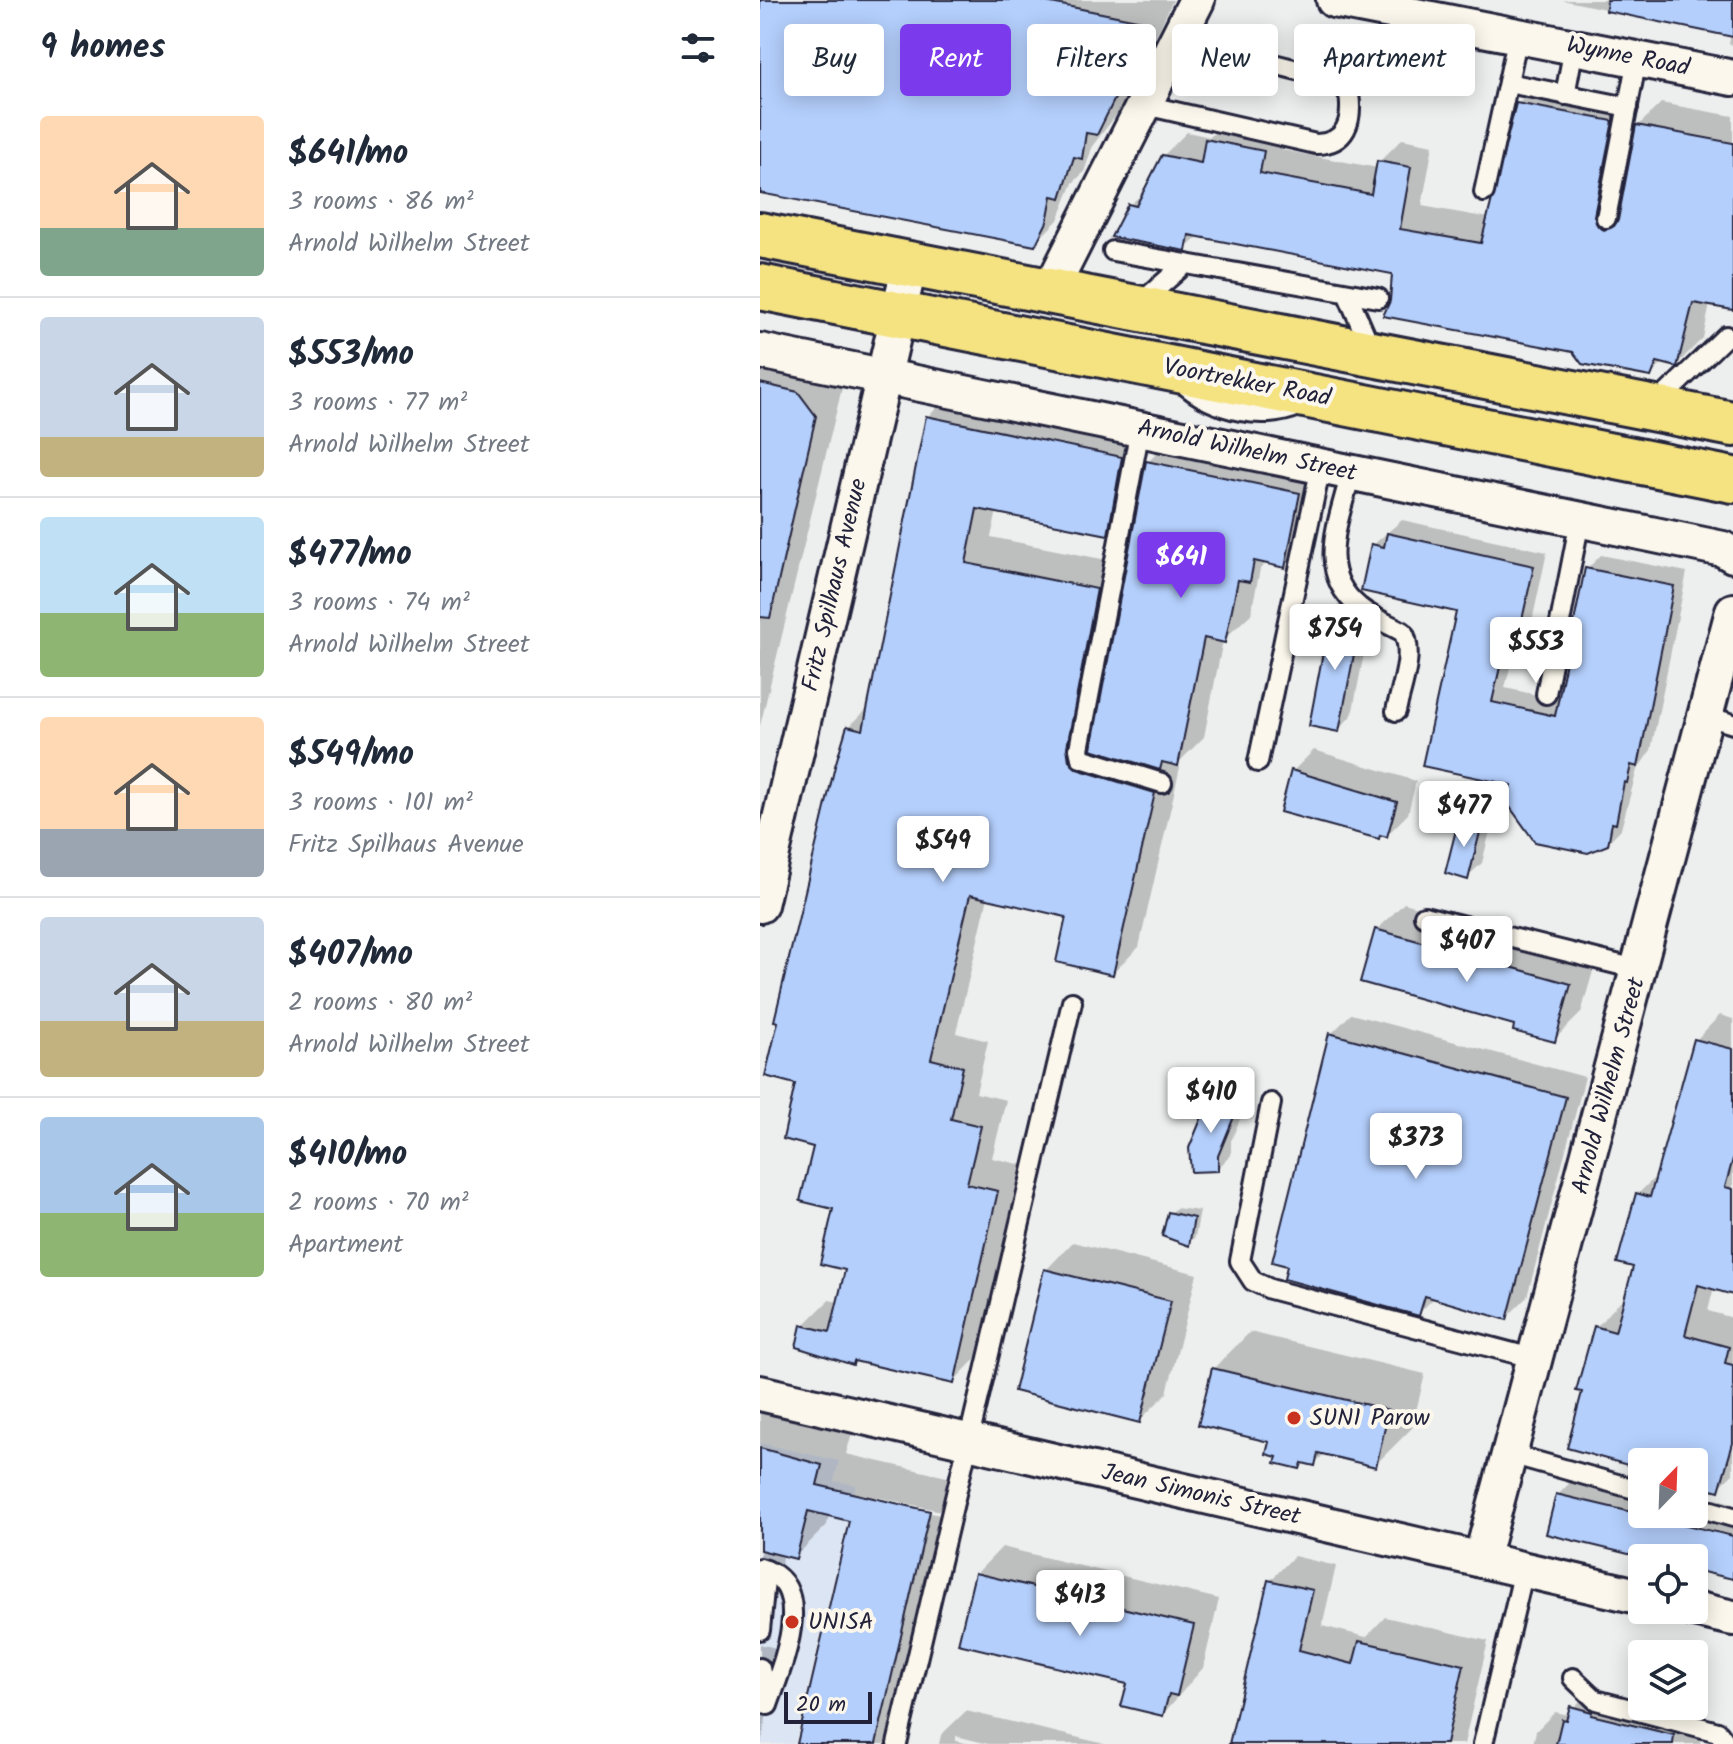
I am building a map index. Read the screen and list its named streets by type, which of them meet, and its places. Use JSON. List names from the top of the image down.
{
  "streets": {
    "main road": ["Voortrekker Road"],
    "street": [
      "Wynne Road",
      "Arnold Wilhelm Street",
      "Fritz Spilhaus Avenue",
      "Jean Simonis Street"
    ]
  },
  "crossings": [
    ["Voortrekker Road", "Fritz Spilhaus Avenue"],
    ["Arnold Wilhelm Street", "Fritz Spilhaus Avenue"],
    ["Arnold Wilhelm Street", "Jean Simonis Street"]
  ],
  "places": ["SUN1 Parow", "UNISA"],
  "scale_bar": "20 m",
  "north": "top right",
  "page": {
    "heading": "9 homes",
    "chip": [
      "Buy",
      "Rent",
      "Filters",
      "New",
      "Apartment"
    ],
    "list": [
      {
        "name": "$641/mo",
        "note": "3 rooms · 86 m² · Arnold Wilhelm Street"
      },
      {
        "name": "$553/mo",
        "note": "3 rooms · 77 m² · Arnold Wilhelm Street"
      },
      {
        "name": "$477/mo",
        "note": "3 rooms · 74 m² · Arnold Wilhelm Street"
      },
      {
        "name": "$549/mo",
        "note": "3 rooms · 101 m² · Fritz Spilhaus Avenue"
      },
      {
        "name": "$407/mo",
        "note": "2 rooms · 80 m² · Arnold Wilhelm Street"
      },
      {
        "name": "$410/mo",
        "note": "2 rooms · 70 m² · Apartment"
      }
    ],
    "price": [
      "$641",
      "$754",
      "$553",
      "$477",
      "$549",
      "$407",
      "$410",
      "$373",
      "$413"
    ],
    "scale": "20 m"
  }
}
